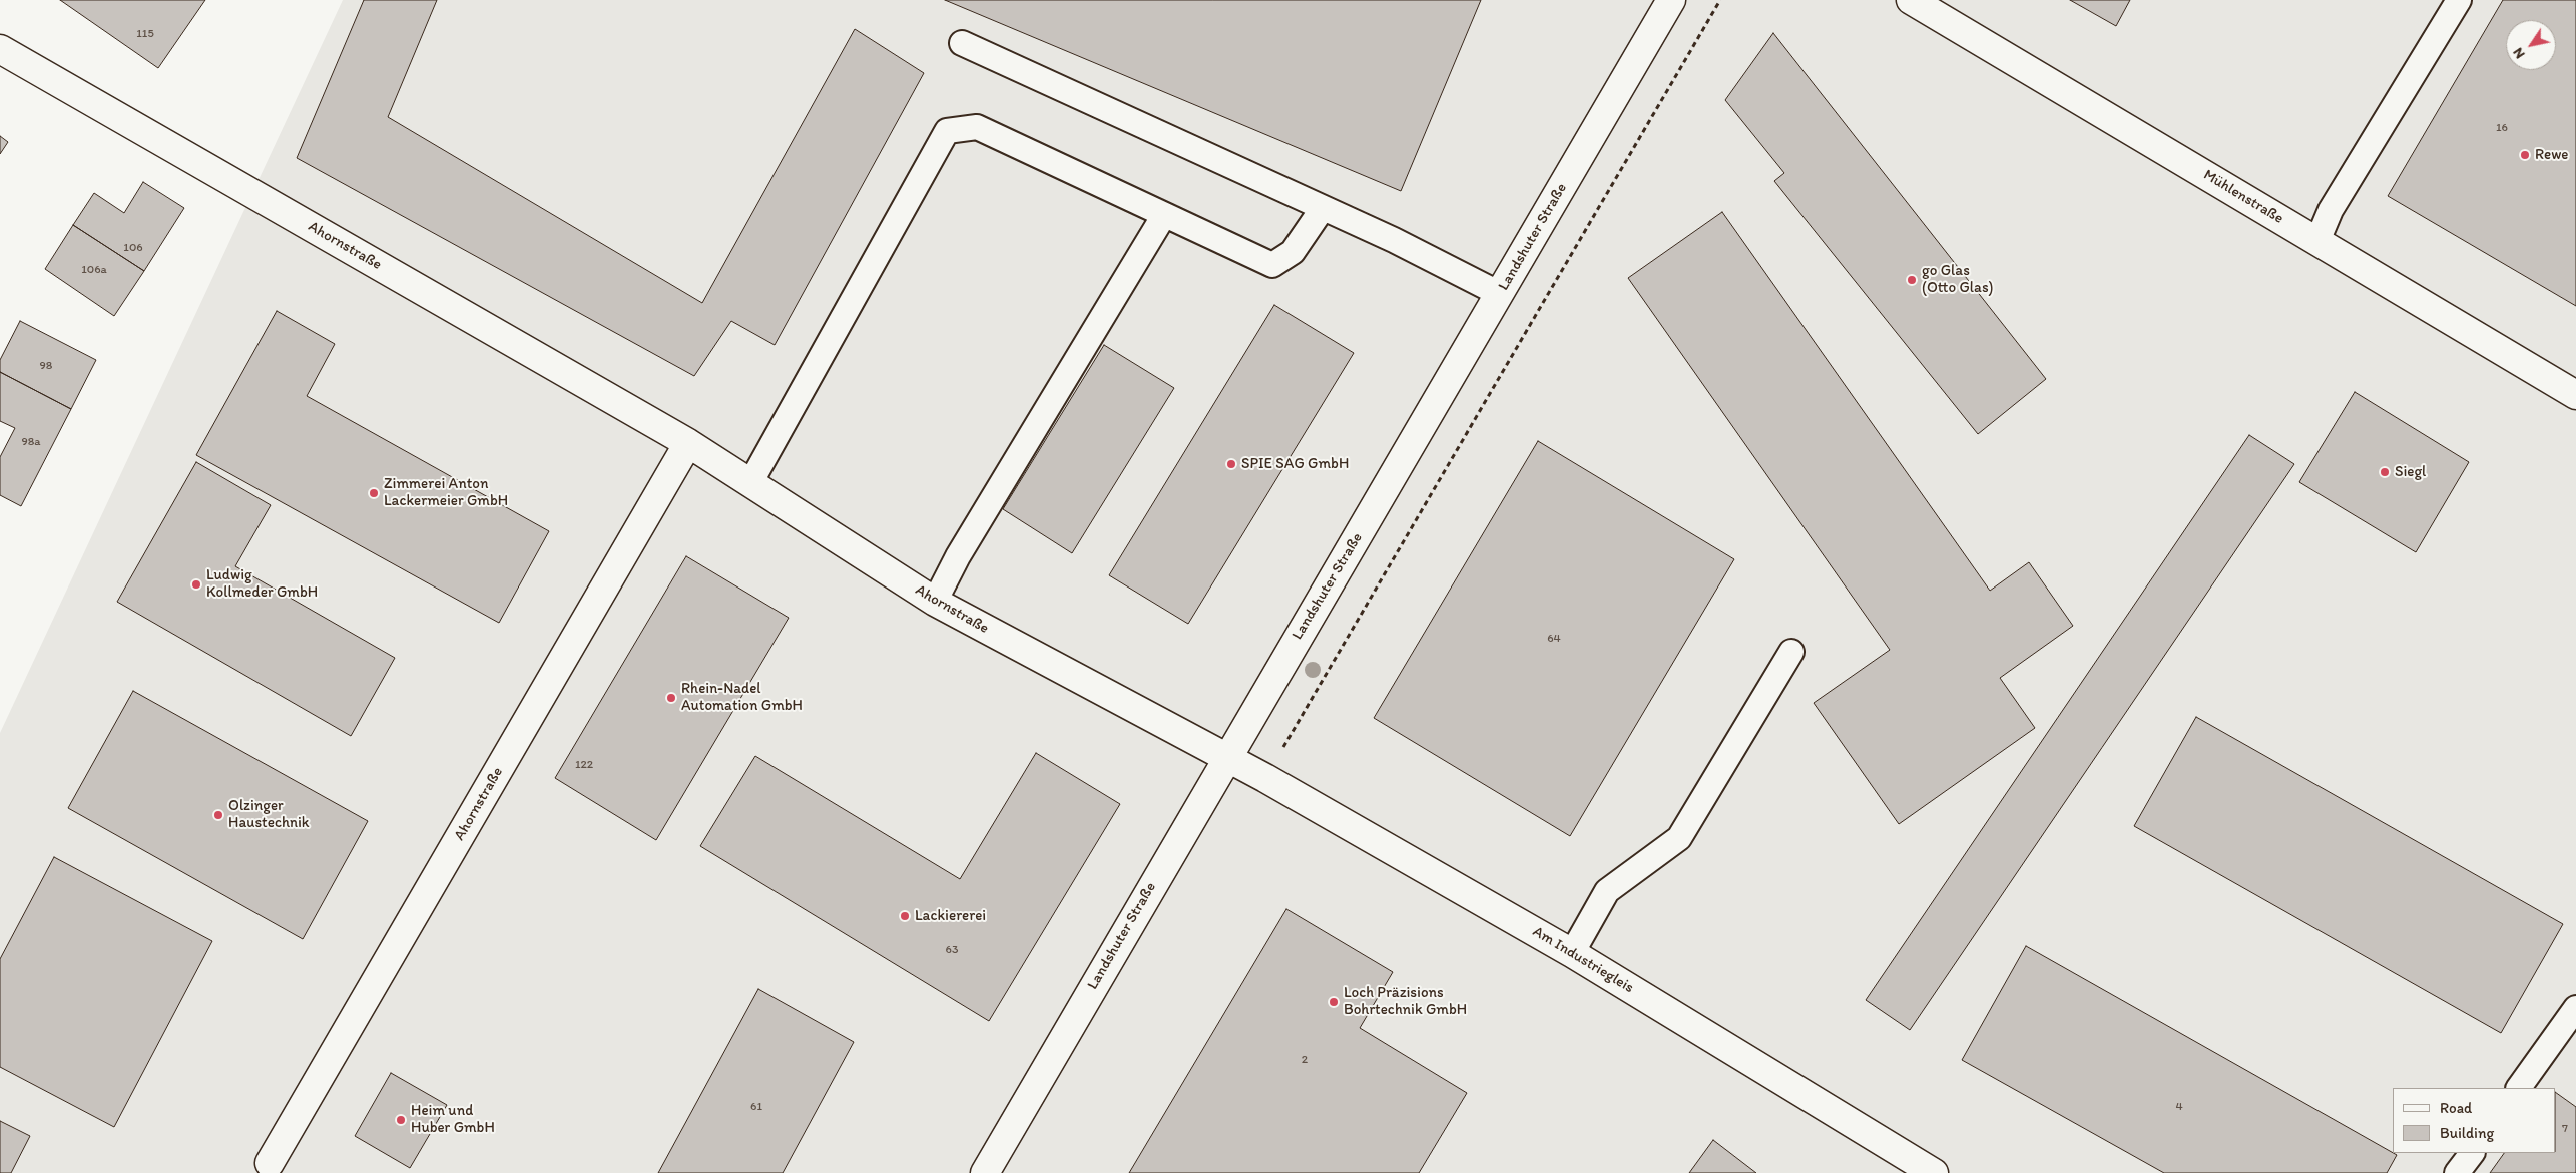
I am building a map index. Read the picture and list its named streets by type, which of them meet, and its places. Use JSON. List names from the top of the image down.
{
  "streets": {
    "street": [
      "Mühlenstraße",
      "Landshuter Straße",
      "Ahornstraße",
      "Am Industriegleis"
    ]
  },
  "crossings": [
    ["Landshuter Straße", "Ahornstraße"],
    ["Landshuter Straße", "Am Industriegleis"],
    ["Ahornstraße", "Am Industriegleis"]
  ],
  "places": [
    "Rewe",
    "go Glas (Otto Glas)",
    "SPIE SAG GmbH",
    "Siegl",
    "Zimmerei Anton Lackermeier GmbH",
    "Ludwig Kollmeder GmbH",
    "Rhein-Nadel Automation GmbH",
    "Olzinger Haustechnik",
    "Lackiererei",
    "Loch Präzisions Bohrtechnik GmbH",
    "Heim und Huber GmbH"
  ],
  "house_numbers": [
    "115",
    "16",
    "106",
    "106a",
    "98",
    "98a",
    "64",
    "122",
    "63",
    "2",
    "61",
    "4",
    "7"
  ],
  "legend": ["Road", "Building"],
  "north": "bottom left"
}
